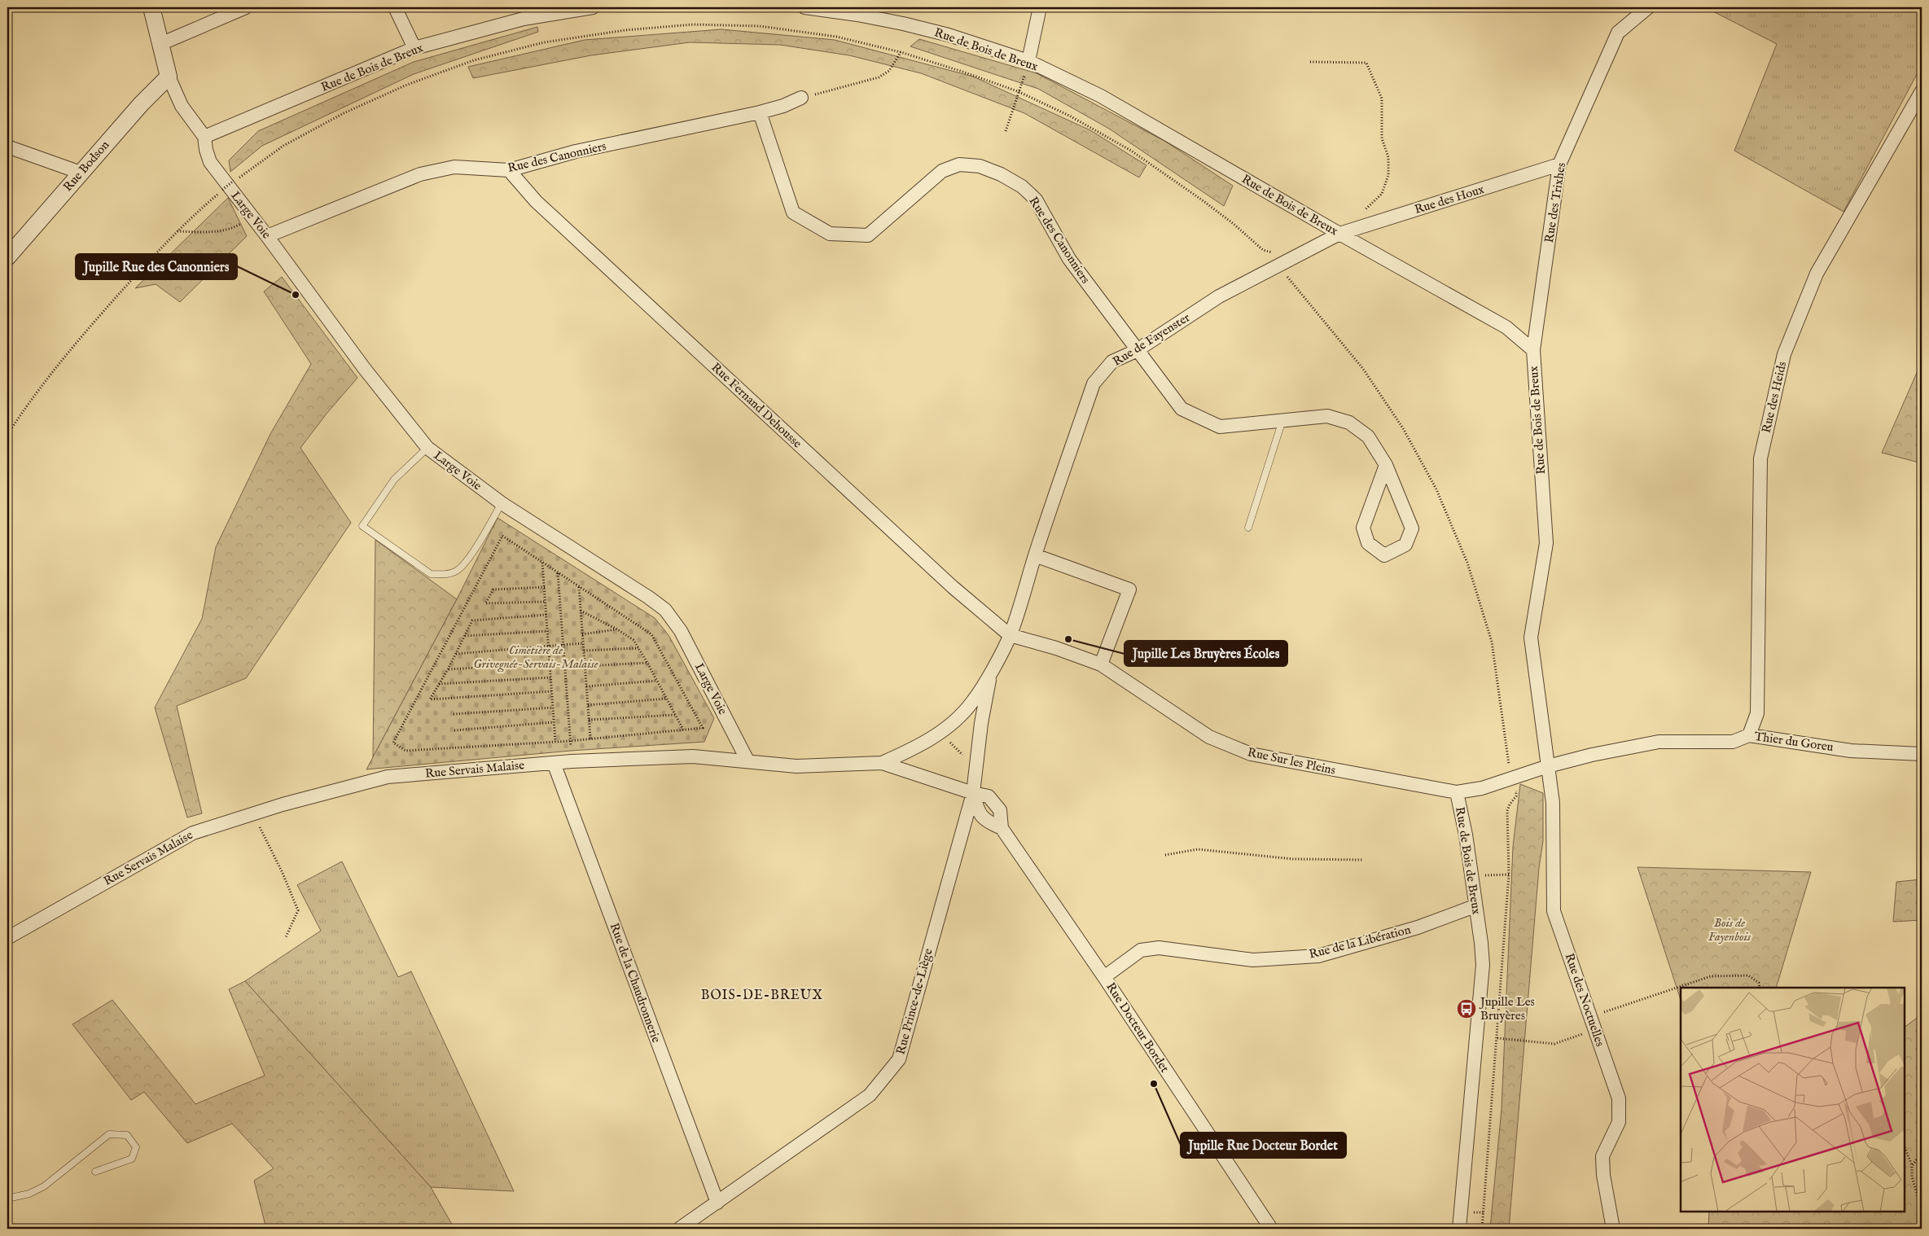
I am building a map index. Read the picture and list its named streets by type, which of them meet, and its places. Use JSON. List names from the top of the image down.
{
  "streets": {
    "street": [
      "Rue de Bois de Breux",
      "Rue des Canonniers",
      "Rue Bodson",
      "Rue des Houx",
      "Rue des Trixhes",
      "Large Voie",
      "Rue de Fayenster",
      "Rue des Heids",
      "Rue Fernand Dehousse",
      "Thier du Goreu",
      "Rue Sur les Pleins",
      "Rue Servais Malaise",
      "Rue de la Libération",
      "Rue de la Chaudronnerie",
      "Rue des Noctuelles",
      "Rue Prince-de-Liège",
      "Rue Docteur Bordet"
    ]
  },
  "crossings": [
    ["Rue de Bois de Breux", "Rue des Houx"],
    ["Rue de Bois de Breux", "Rue des Trixhes"],
    ["Rue de Bois de Breux", "Large Voie"],
    ["Rue de Bois de Breux", "Rue de Fayenster"],
    ["Rue de Bois de Breux", "Thier du Goreu"],
    ["Rue de Bois de Breux", "Rue Sur les Pleins"],
    ["Rue de Bois de Breux", "Rue de la Libération"],
    ["Rue de Bois de Breux", "Rue des Noctuelles"],
    ["Rue des Canonniers", "Large Voie"],
    ["Rue des Canonniers", "Rue de Fayenster"],
    ["Rue des Canonniers", "Rue Fernand Dehousse"],
    ["Rue des Houx", "Rue des Trixhes"],
    ["Rue des Houx", "Rue de Fayenster"],
    ["Large Voie", "Rue Servais Malaise"],
    ["Rue de Fayenster", "Rue Fernand Dehousse"],
    ["Rue de Fayenster", "Rue Sur les Pleins"],
    ["Rue des Heids", "Thier du Goreu"],
    ["Rue Fernand Dehousse", "Rue Sur les Pleins"],
    ["Thier du Goreu", "Rue des Noctuelles"],
    ["Rue Servais Malaise", "Rue de la Chaudronnerie"],
    ["Rue Servais Malaise", "Rue Prince-de-Liège"],
    ["Rue Servais Malaise", "Rue Docteur Bordet"],
    ["Rue de la Libération", "Rue Docteur Bordet"],
    ["Rue de la Chaudronnerie", "Rue Prince-de-Liège"],
    ["Rue Prince-de-Liège", "Rue Docteur Bordet"]
  ],
  "districts": ["BOIS-DE-BREUX"],
  "parks": ["Cimetière de Grivegnée-Servais-Malaise", "Bois de Fayenbois"],
  "places": {
    "other": ["Jupille Rue des Canonniers", "Jupille Les Bruyères Écoles", "Jupille Rue Docteur Bordet"],
    "bus stop": ["Jupille Les Bruyères"]
  }
}
